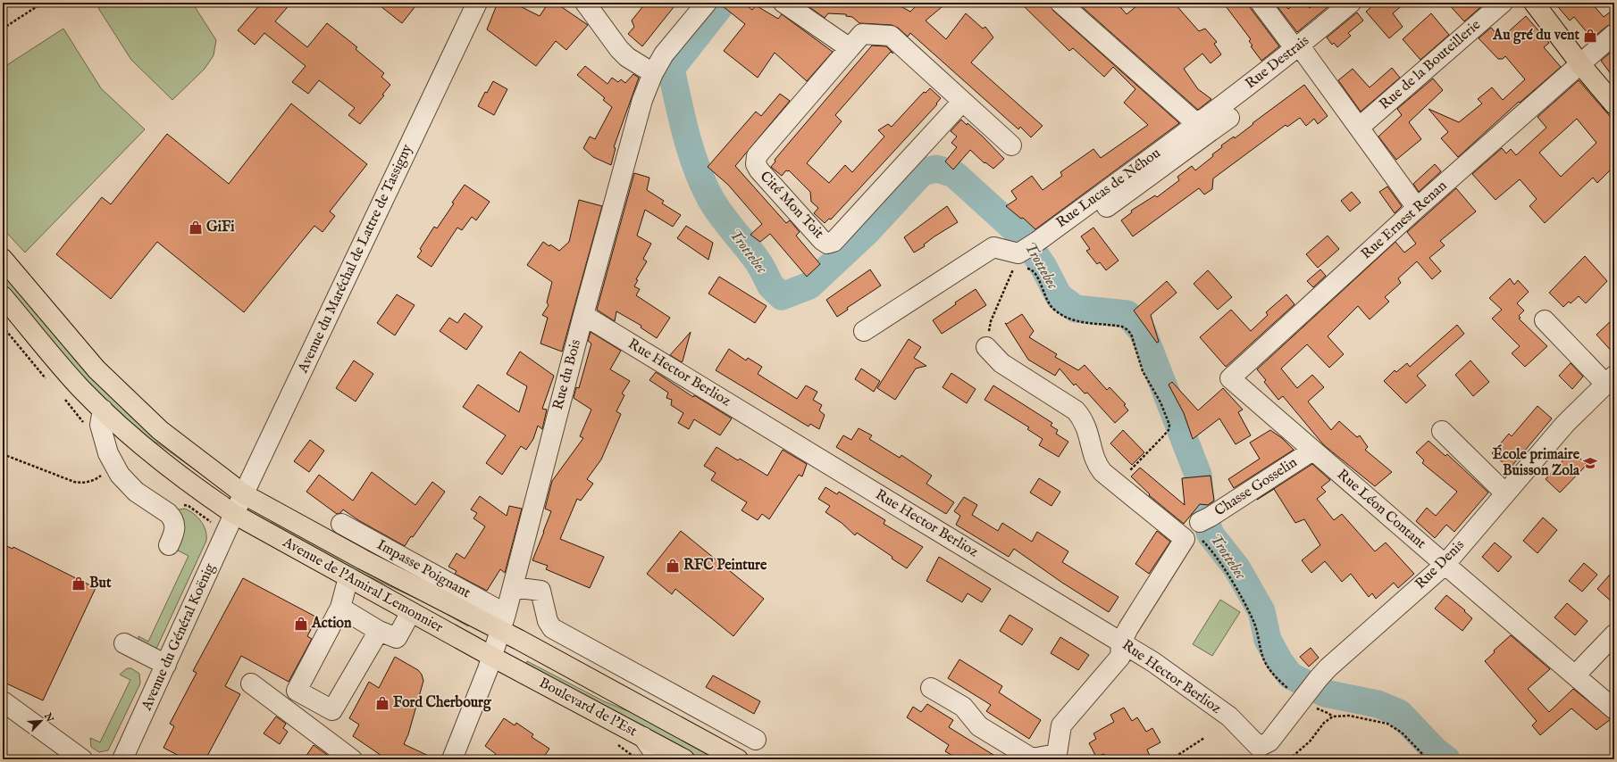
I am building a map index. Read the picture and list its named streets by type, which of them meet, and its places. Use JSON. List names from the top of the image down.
{
  "streets": {
    "main road": ["Avenue de l'Amiral Lemonnier", "Boulevard de l'Est"],
    "street": [
      "Rue Destrais",
      "Rue de la Bouteillerie",
      "Rue Lucas de Néhou",
      "Cité Mon Toit",
      "Rue Ernest Renan",
      "Avenue du Maréchal de Lattre de Tassigny",
      "Rue Hector Berlioz",
      "Rue du Bois",
      "Chasse Gosselin",
      "Rue Léon Contant",
      "Rue Denis",
      "Impasse Poignant",
      "Avenue du Général Koënig"
    ]
  },
  "crossings": [
    ["Rue Destrais", "Rue Lucas de Néhou"],
    ["Rue Ernest Renan", "Rue Léon Contant"],
    ["Avenue du Maréchal de Lattre de Tassigny", "Avenue de l'Amiral Lemonnier"],
    ["Avenue du Maréchal de Lattre de Tassigny", "Avenue du Général Koënig"],
    ["Rue Hector Berlioz", "Rue du Bois"],
    ["Rue Hector Berlioz", "Chasse Gosselin"],
    ["Rue Hector Berlioz", "Rue Denis"],
    ["Rue du Bois", "Impasse Poignant"],
    ["Rue du Bois", "Avenue de l'Amiral Lemonnier"],
    ["Rue du Bois", "Boulevard de l'Est"],
    ["Chasse Gosselin", "Rue Léon Contant"],
    ["Rue Léon Contant", "Rue Denis"],
    ["Impasse Poignant", "Avenue de l'Amiral Lemonnier"],
    ["Avenue de l'Amiral Lemonnier", "Avenue du Général Koënig"],
    ["Avenue de l'Amiral Lemonnier", "Boulevard de l'Est"]
  ],
  "water": ["Trottebec"],
  "places": {
    "shop": [
      "Au gré du vent",
      "GiFi",
      "RFC Peinture",
      "But",
      "Action",
      "Ford Cherbourg"
    ],
    "school or university": ["École primaire Buisson Zola"]
  },
  "north": "top right"
}
